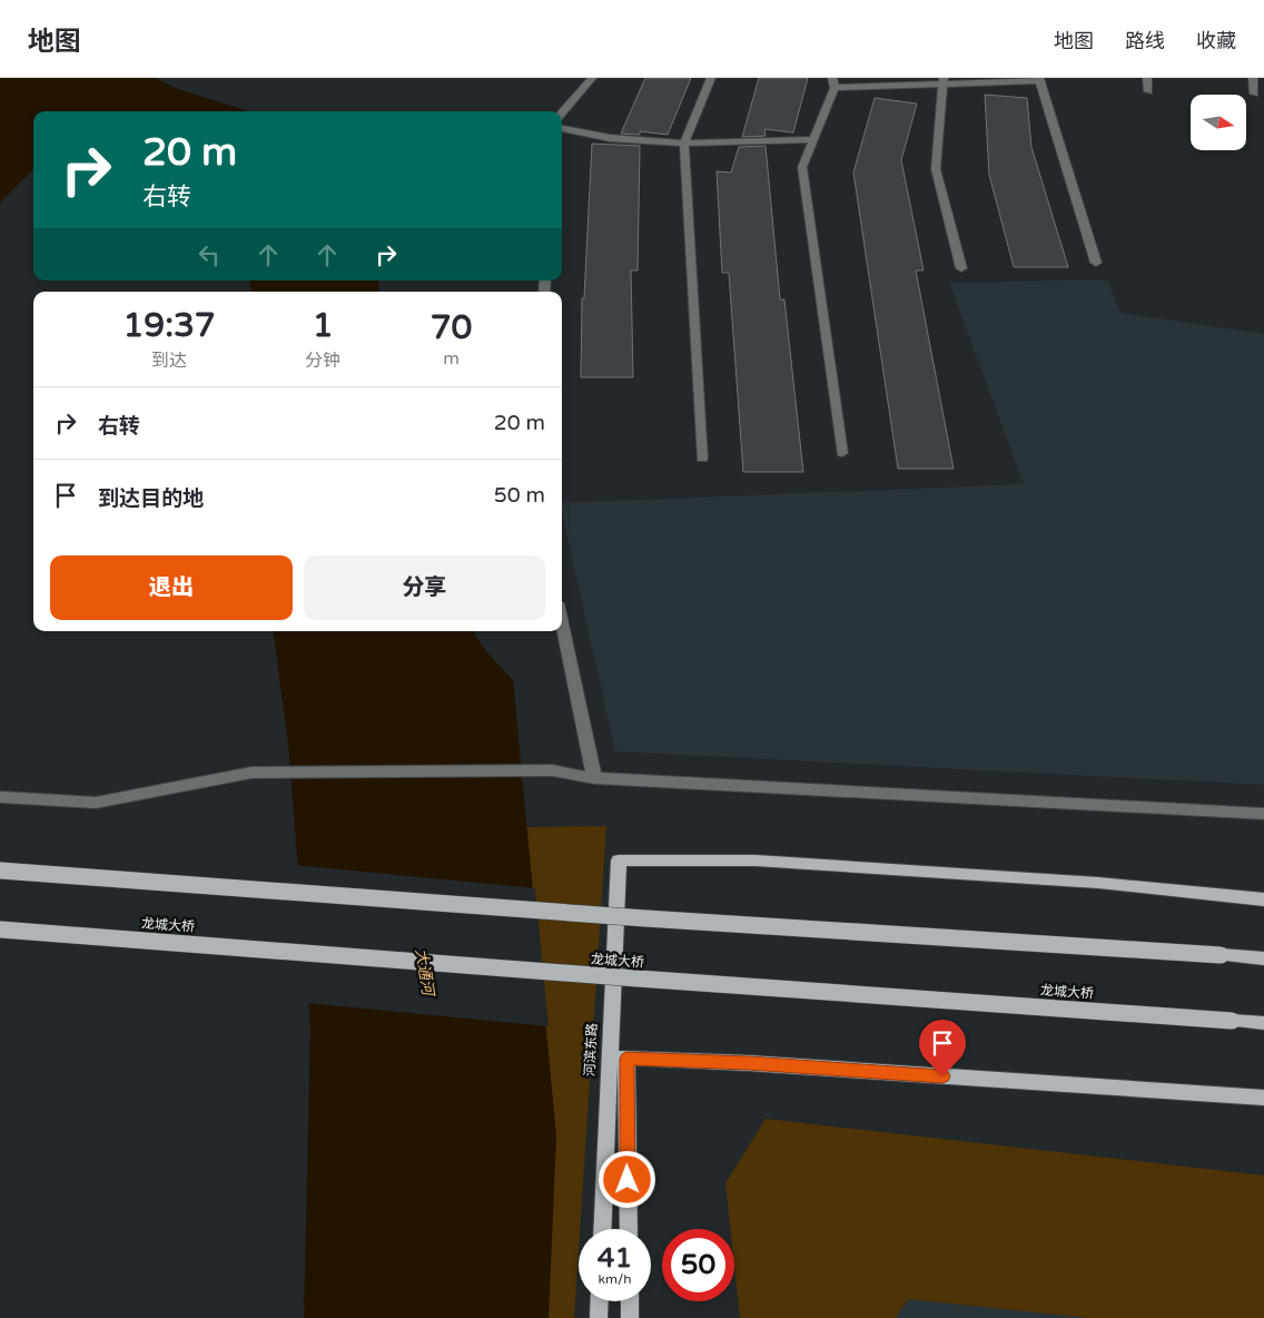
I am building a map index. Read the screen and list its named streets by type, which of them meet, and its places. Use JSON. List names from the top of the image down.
{
  "streets": {
    "main road": ["龙城大桥", "河滨东路"]
  },
  "water": ["大通河"],
  "north": "right",
  "page": {
    "header": "地图",
    "nav": ["地图", "路线", "收藏"],
    "turn": ["20 m", "右转"],
    "eta": [
      "19:37",
      "到达",
      "1",
      "分钟",
      "70",
      "m"
    ],
    "list": [
      {
        "name": "右转",
        "value": "20 m"
      },
      {
        "name": "到达目的地",
        "value": "50 m"
      }
    ],
    "buttons": ["退出", "分享"],
    "speed": "41 km/h",
    "limit": "50"
  }
}
